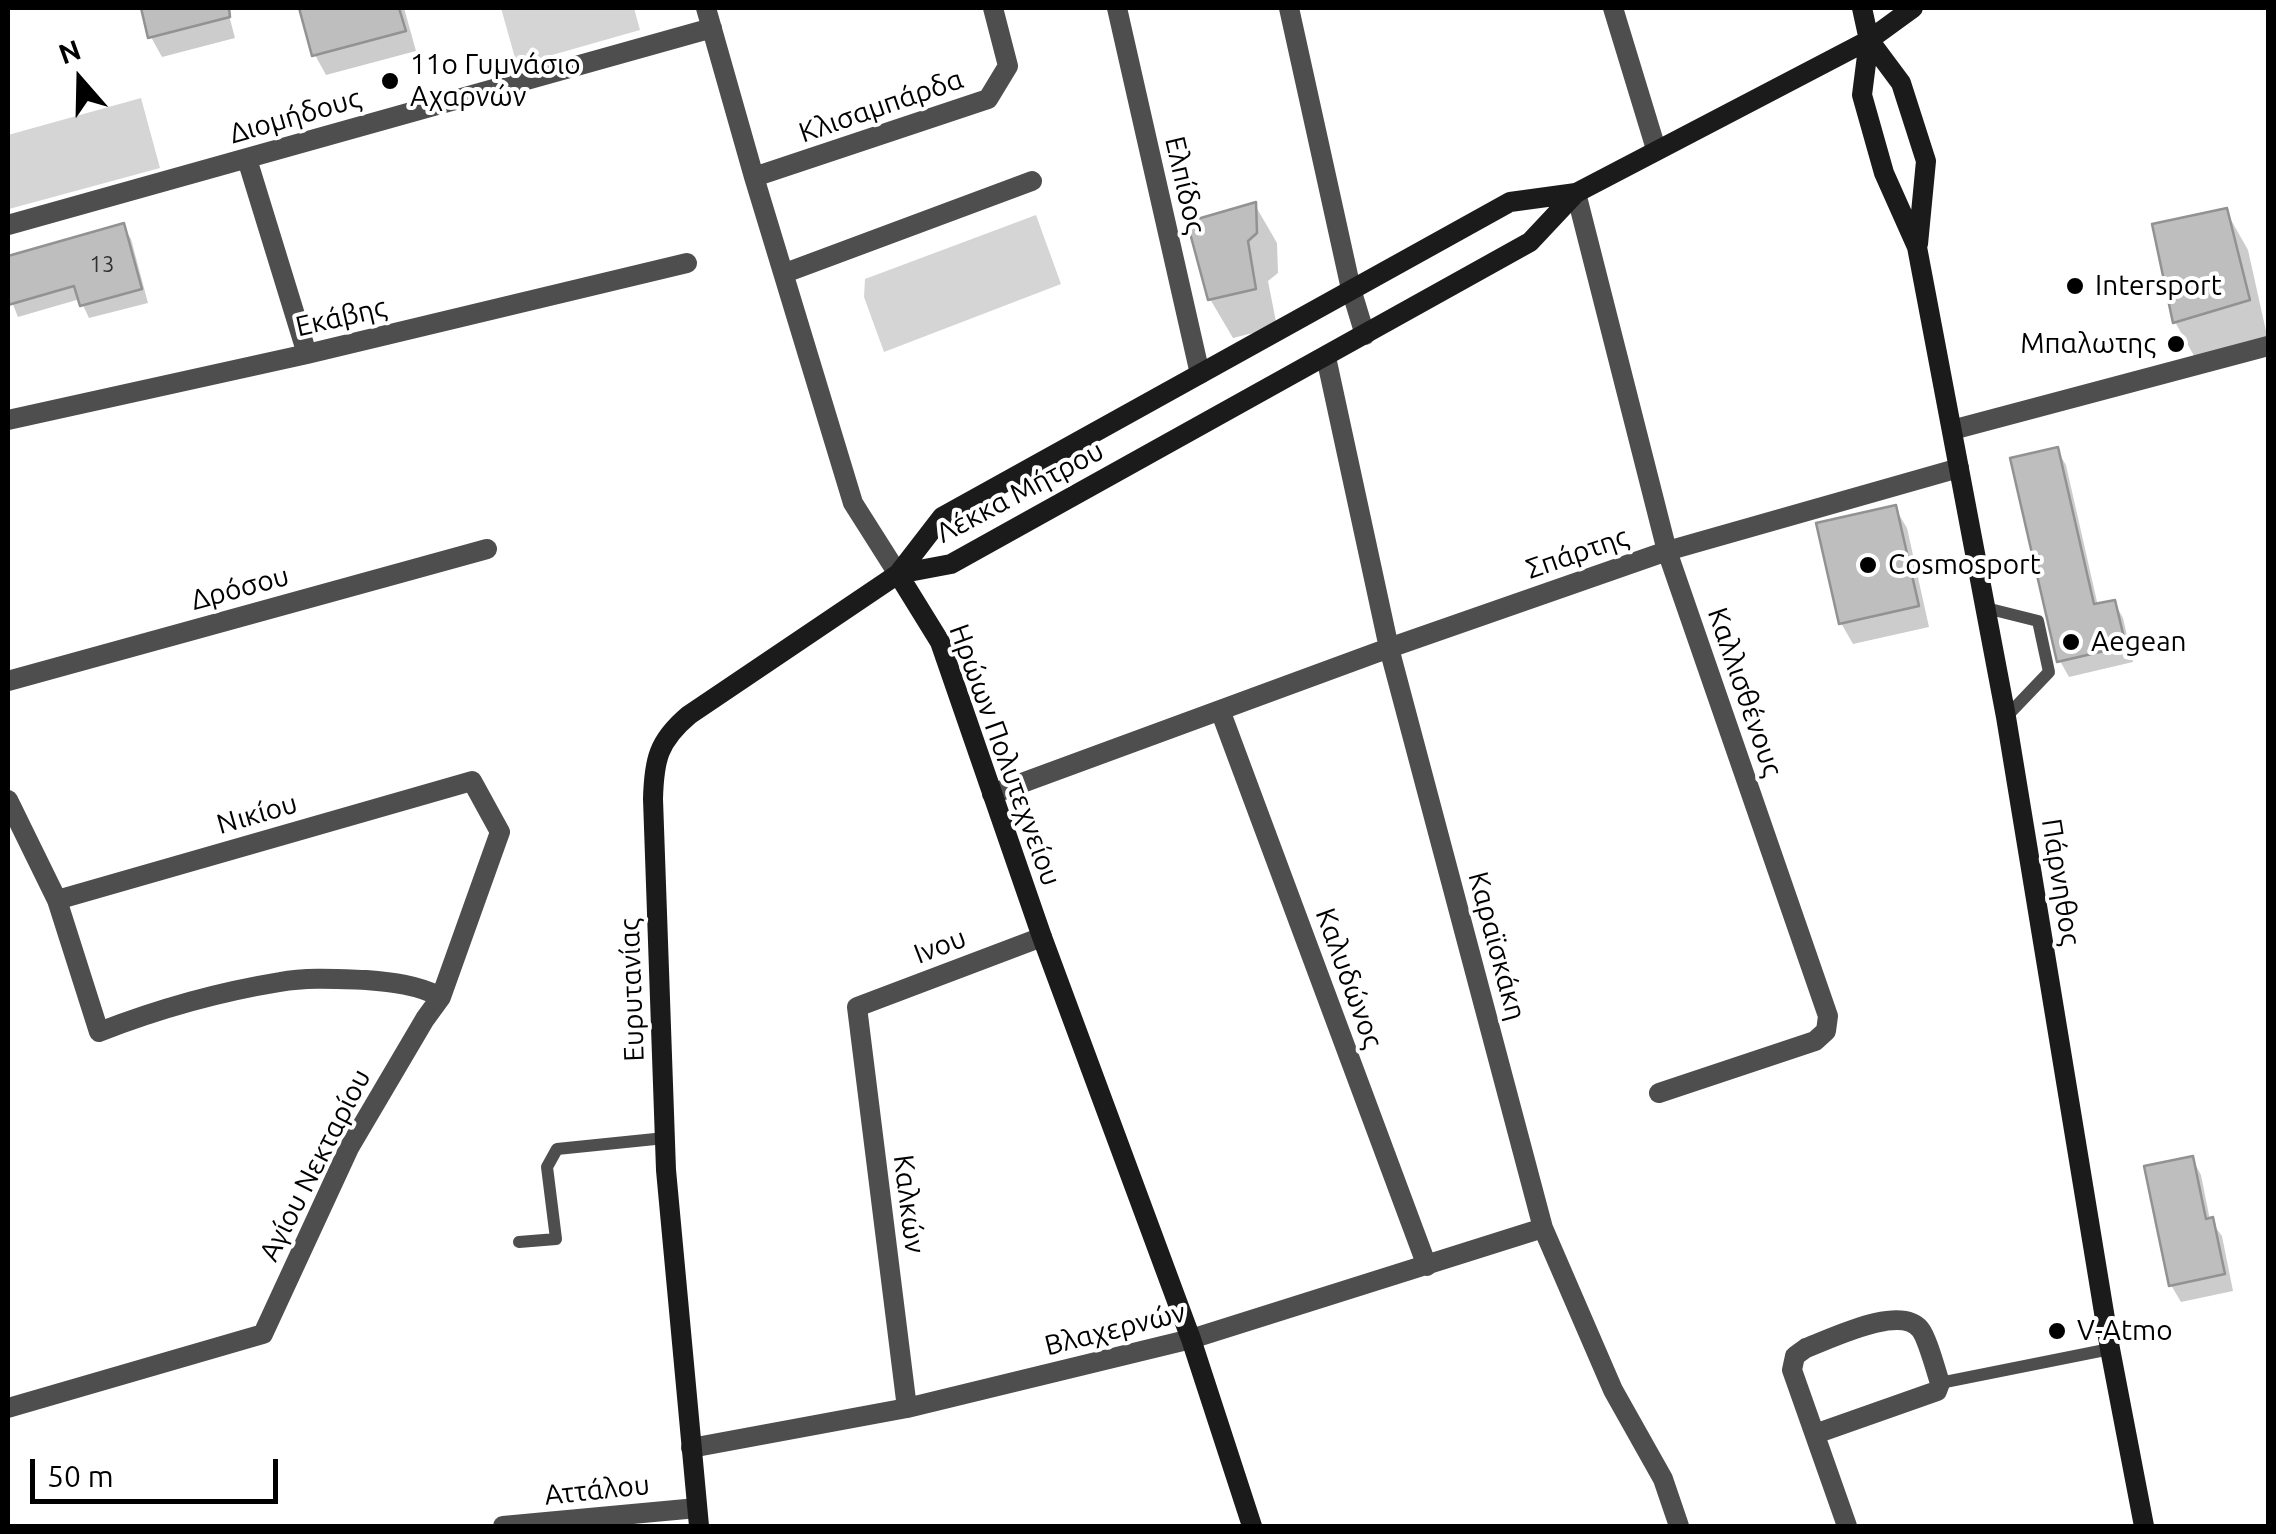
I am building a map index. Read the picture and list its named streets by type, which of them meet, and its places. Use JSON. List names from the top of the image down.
{
  "streets": {
    "street": [
      "Κλισαμπάρδα",
      "Διομήδους",
      "Ελπίδος",
      "Εκάβης",
      "Λέκκα Μήτρου",
      "Σπάρτης",
      "Δρόσου",
      "Καλλισθένους",
      "Ηρώων Πολυτεχνείου",
      "Νικίου",
      "Πάρνηθος",
      "Ινου",
      "Καραϊσκάκη",
      "Καλυδώνος",
      "Ευρυτανίας",
      "Αγίου Νεκταρίου",
      "Καλκών",
      "Βλαχερνών",
      "Αττάλου"
    ]
  },
  "crossings": [
    ["Κλισαμπάρδα", "Ηρώων Πολυτεχνείου"],
    ["Διομήδους", "Ηρώων Πολυτεχνείου"],
    ["Ελπίδος", "Λέκκα Μήτρου"],
    ["Λέκκα Μήτρου", "Καλλισθένους"],
    ["Λέκκα Μήτρου", "Ηρώων Πολυτεχνείου"],
    ["Λέκκα Μήτρου", "Πάρνηθος"],
    ["Λέκκα Μήτρου", "Καραϊσκάκη"],
    ["Λέκκα Μήτρου", "Ευρυτανίας"],
    ["Σπάρτης", "Καλλισθένους"],
    ["Σπάρτης", "Ηρώων Πολυτεχνείου"],
    ["Σπάρτης", "Πάρνηθος"],
    ["Σπάρτης", "Καραϊσκάκη"],
    ["Σπάρτης", "Καλυδώνος"],
    ["Ηρώων Πολυτεχνείου", "Ινου"],
    ["Ηρώων Πολυτεχνείου", "Ευρυτανίας"],
    ["Ηρώων Πολυτεχνείου", "Βλαχερνών"],
    ["Νικίου", "Αγίου Νεκταρίου"],
    ["Ινου", "Καλκών"],
    ["Καραϊσκάκη", "Βλαχερνών"],
    ["Καλυδώνος", "Βλαχερνών"],
    ["Ευρυτανίας", "Βλαχερνών"],
    ["Ευρυτανίας", "Αττάλου"],
    ["Καλκών", "Βλαχερνών"]
  ],
  "places": [
    "11ο Γυμνάσιο Αχαρνών",
    "Intersport",
    "Μπαλωτης",
    "Cosmosport",
    "Aegean",
    "V-Atmo"
  ],
  "house_numbers": ["13"],
  "scale_bar": "50 m",
  "north": "top"
}
